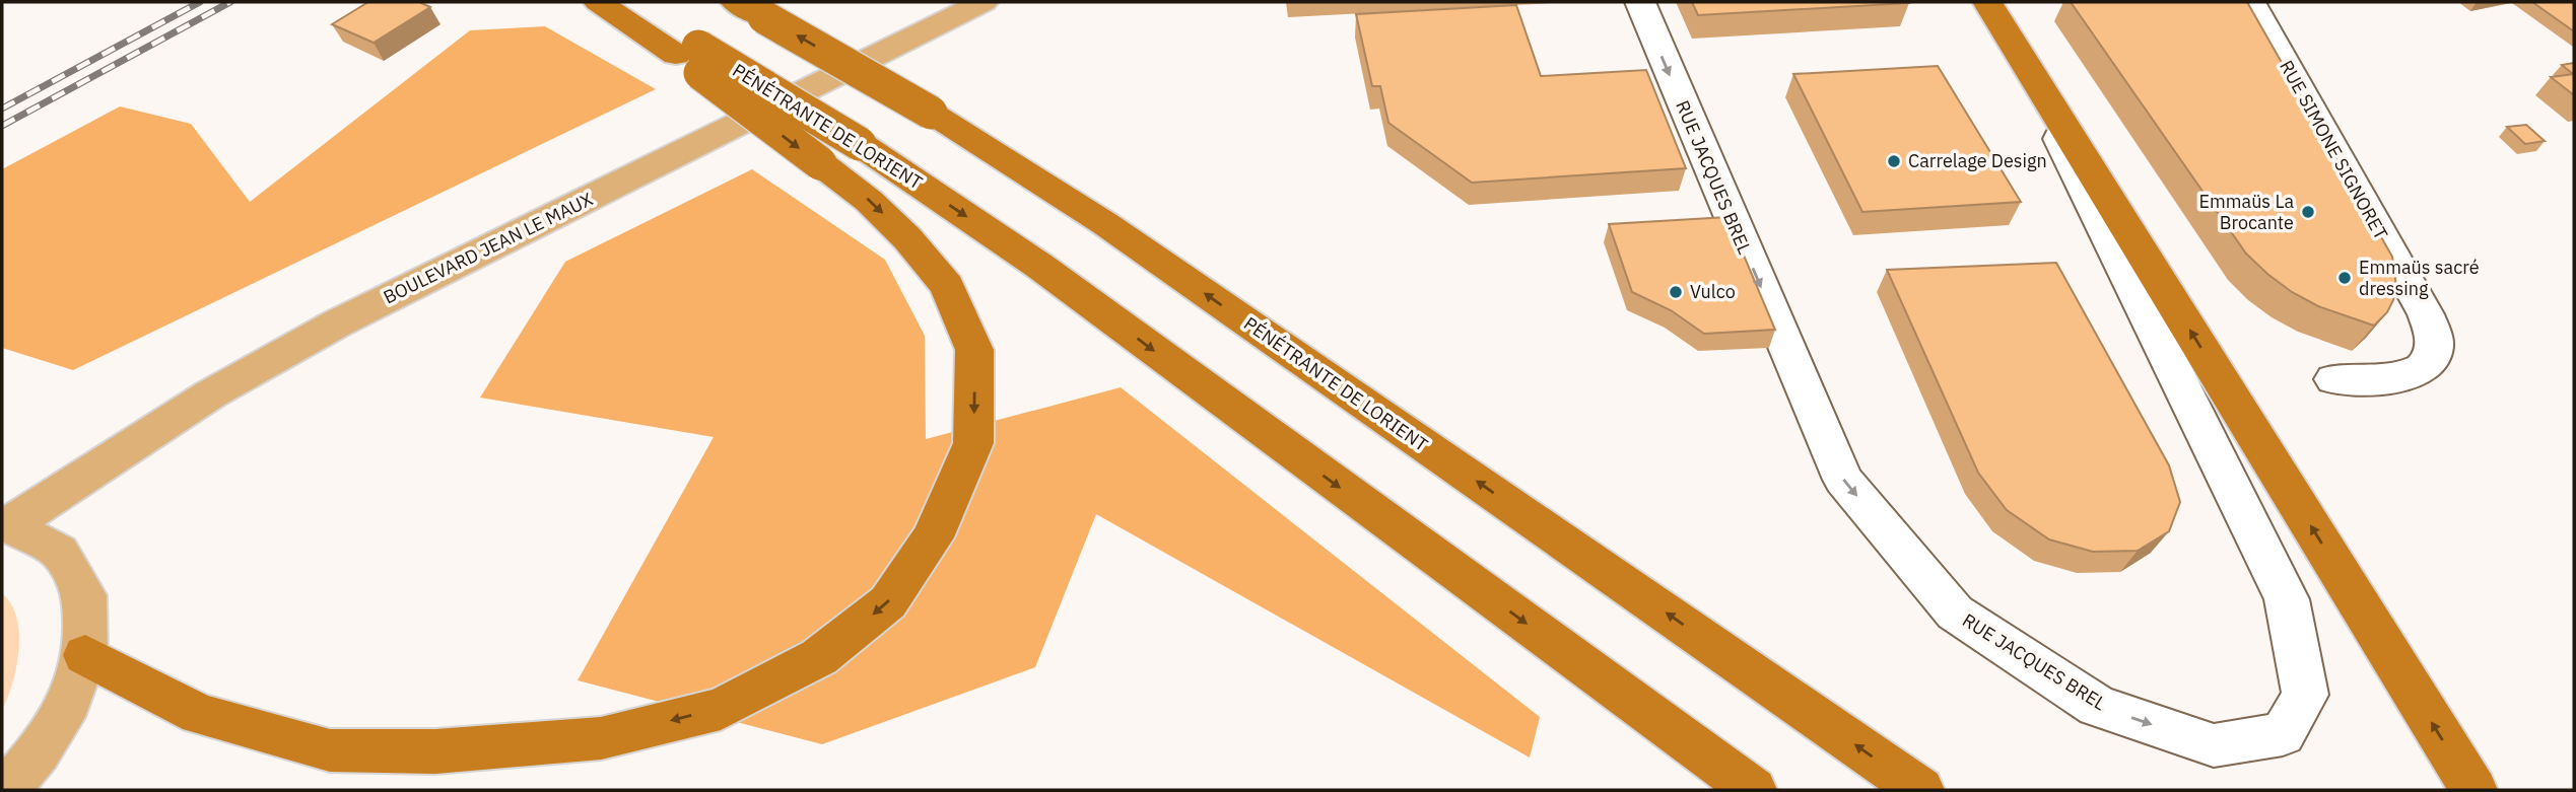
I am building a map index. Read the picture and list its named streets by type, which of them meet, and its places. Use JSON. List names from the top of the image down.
{
  "streets": {
    "highway": ["PÉNÉTRANTE DE LORIENT"],
    "main road": ["BOULEVARD JEAN LE MAUX"],
    "street": ["RUE SIMONE SIGNORET", "RUE JACQUES BREL"]
  },
  "places": [
    "Carrelage Design",
    "Emmaüs La Brocante",
    "Emmaüs sacré dressing",
    "Vulco"
  ]
}
